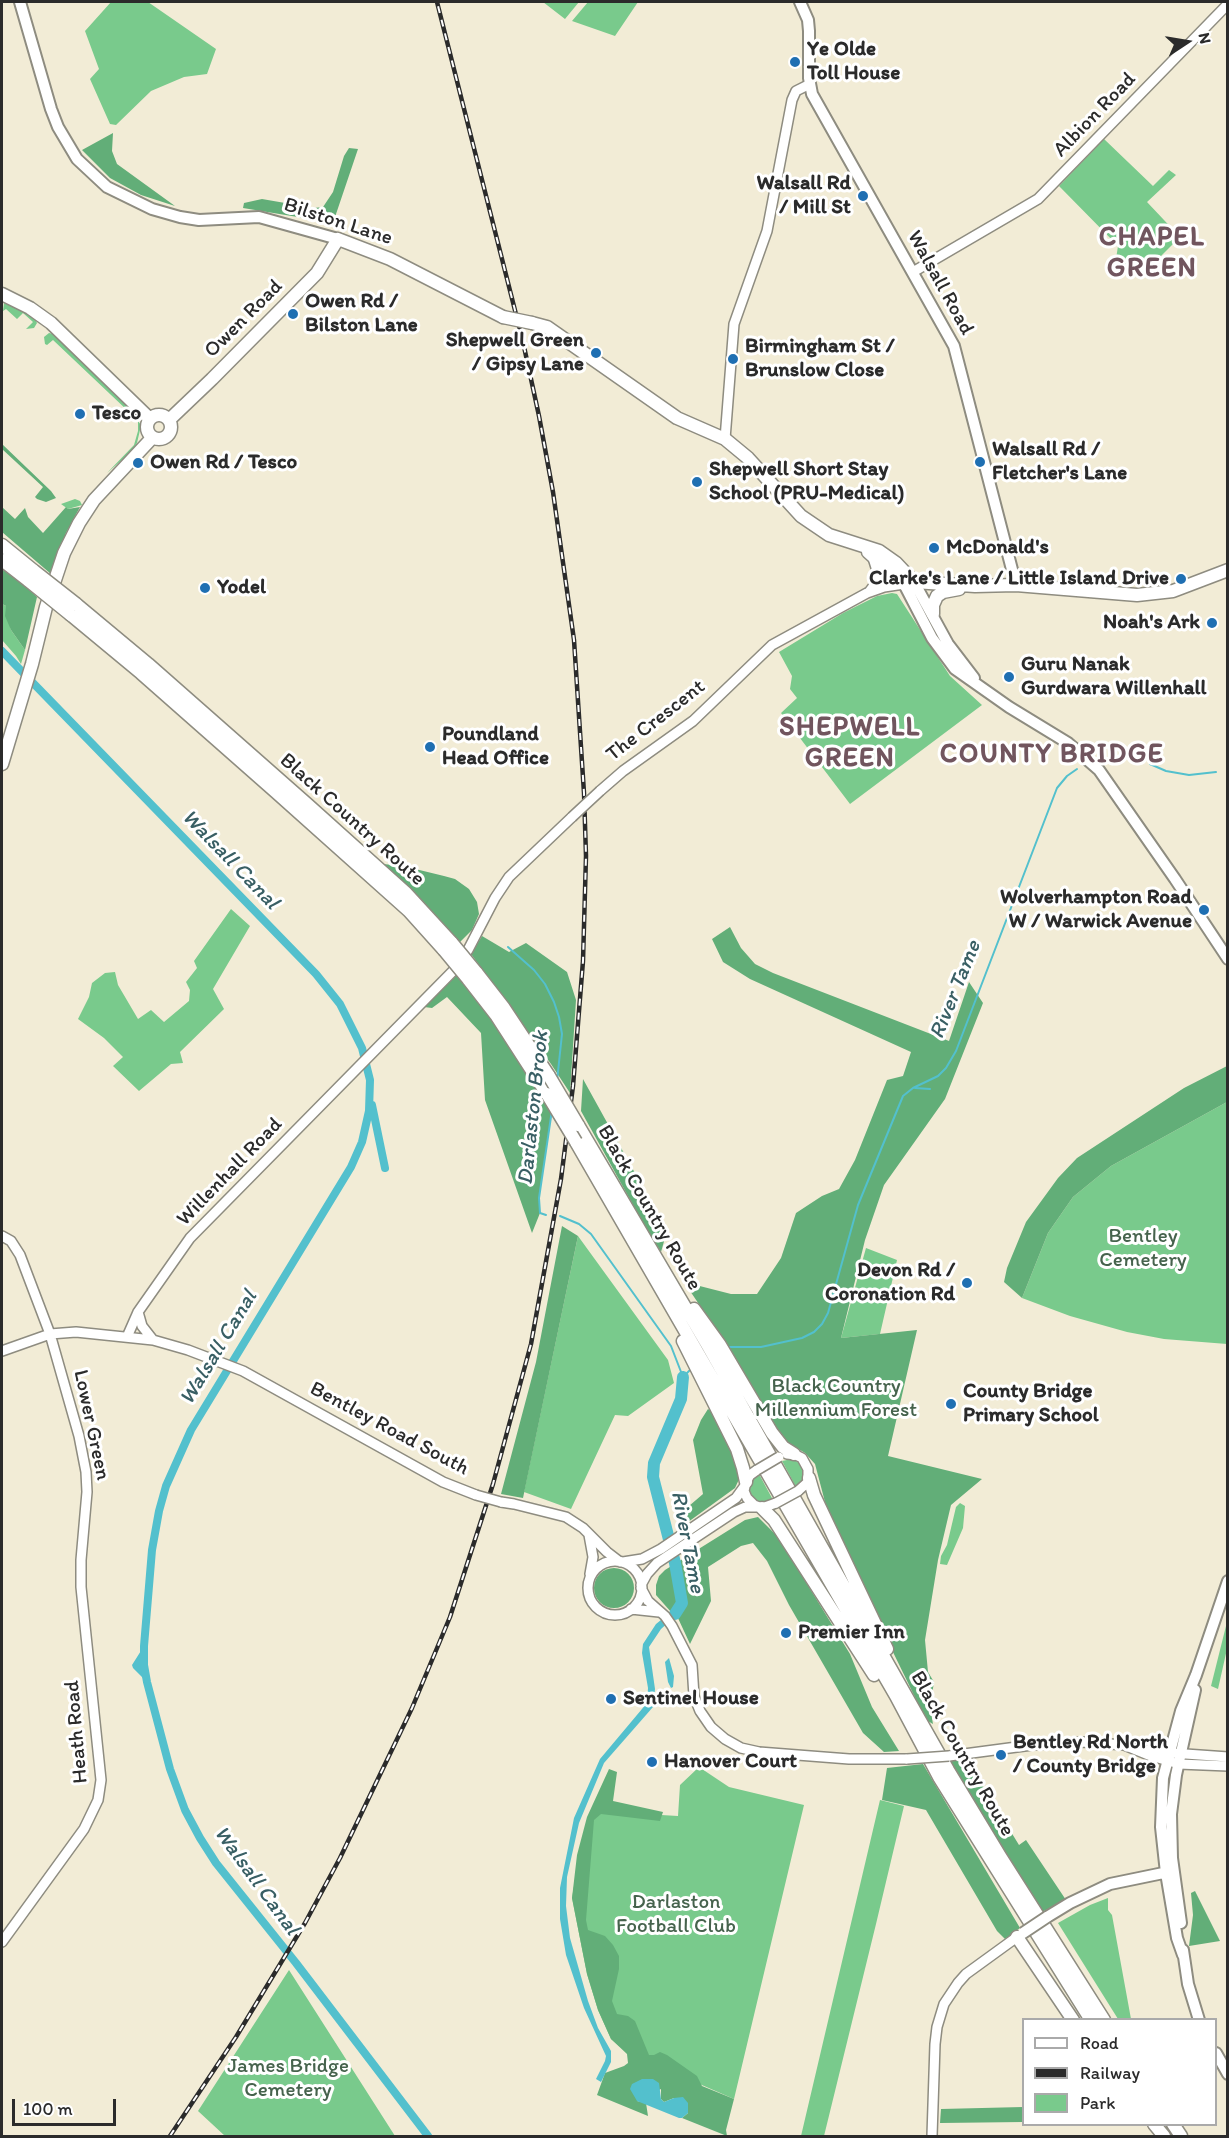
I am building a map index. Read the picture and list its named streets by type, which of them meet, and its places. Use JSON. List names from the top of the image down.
{
  "streets": {
    "main road": [
      "Bilston Lane",
      "Walsall Road",
      "Owen Road",
      "Black Country Route"
    ],
    "street": [
      "Albion Road",
      "The Crescent",
      "Willenhall Road",
      "Lower Green",
      "Bentley Road South",
      "Heath Road"
    ]
  },
  "crossings": [
    ["Albion Road", "Walsall Road"],
    ["Bilston Lane", "Owen Road"],
    ["The Crescent", "Willenhall Road"],
    ["Lower Green", "Heath Road"]
  ],
  "districts": ["CHAPEL GREEN", "SHEPWELL GREEN", "COUNTY BRIDGE"],
  "water": ["Walsall Canal", "River Tame", "Darlaston Brook"],
  "parks": [
    "Bentley Cemetery",
    "Black Country Millennium Forest",
    "Darlaston Football Club",
    "James Bridge Cemetery"
  ],
  "places": [
    "Ye Olde Toll House",
    "Walsall Rd / Mill St",
    "Owen Rd / Bilston Lane",
    "Shepwell Green / Gipsy Lane",
    "Birmingham St / Brunslow Close",
    "Tesco",
    "Walsall Rd / Fletcher's Lane",
    "Owen Rd / Tesco",
    "Shepwell Short Stay School (PRU-Medical)",
    "McDonald's",
    "Clarke's Lane / Little Island Drive",
    "Yodel",
    "Noah's Ark",
    "Guru Nanak Gurdwara Willenhall",
    "Poundland Head Office",
    "Wolverhampton Road W / Warwick Avenue",
    "Devon Rd / Coronation Rd",
    "County Bridge Primary School",
    "Premier Inn",
    "Sentinel House",
    "Bentley Rd North / County Bridge",
    "Hanover Court"
  ],
  "legend": ["Road", "Railway", "Park"],
  "scale_bar": "100 m",
  "north": "right"
}
